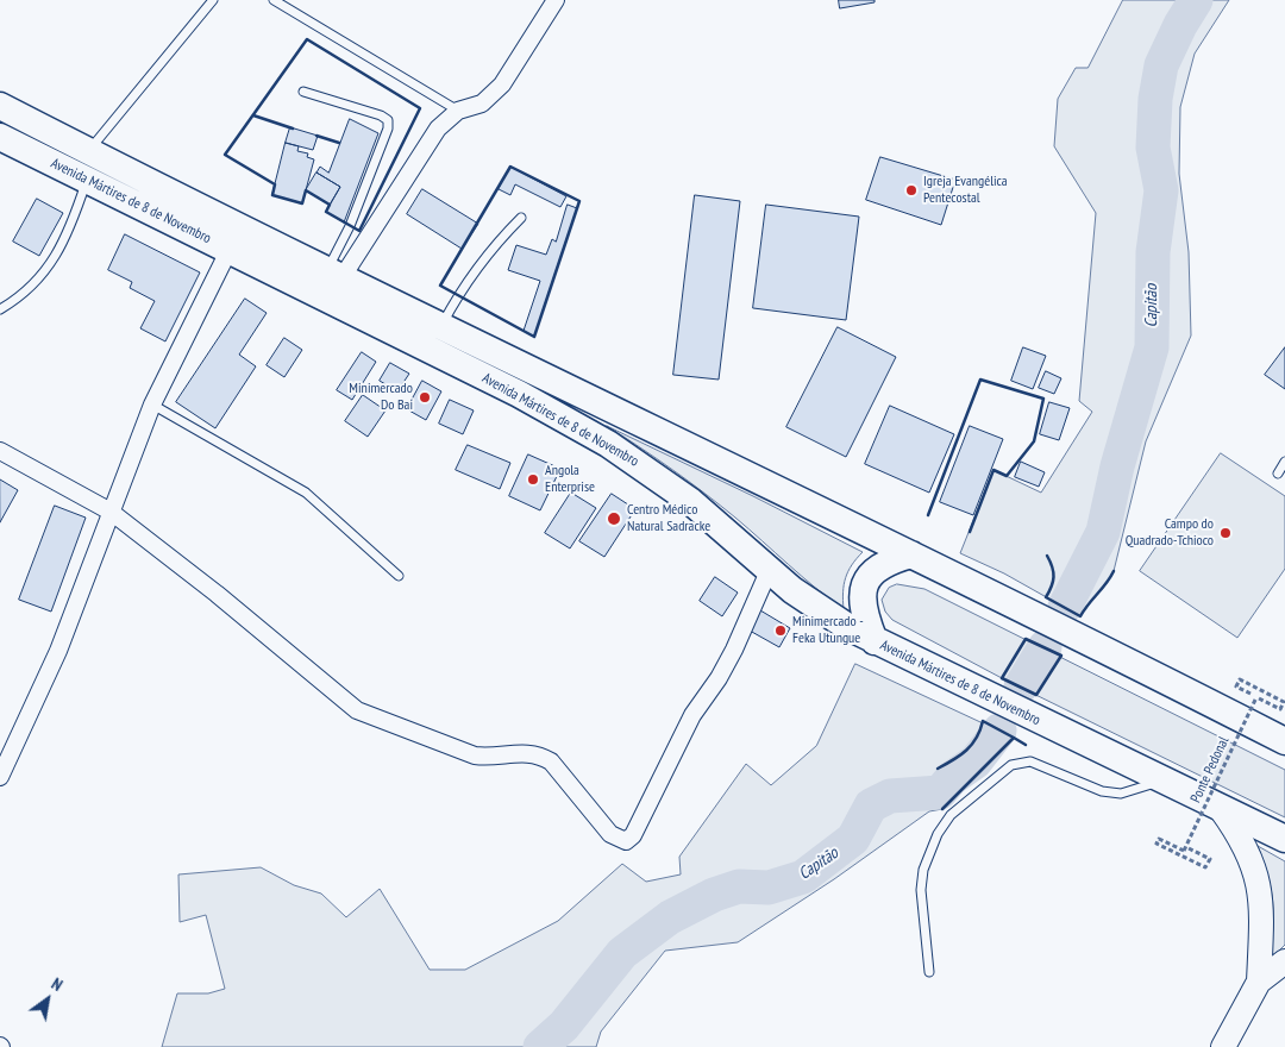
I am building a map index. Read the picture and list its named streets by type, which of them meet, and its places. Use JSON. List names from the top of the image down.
{
  "streets": {
    "main road": ["Avenida Mártires de 8 de Novembro"],
    "path": ["Ponte Pedonal"]
  },
  "water": ["Capitão"],
  "places": [
    "Igreja Evangélica Pentecostal",
    "Minimercado Do Bai",
    "Angola Enterprise",
    "Centro Médico Natural Sadracke",
    "Campo do Quadrado-Tchioco",
    "Minimercado - Feka Utungue"
  ],
  "north": "top right"
}
